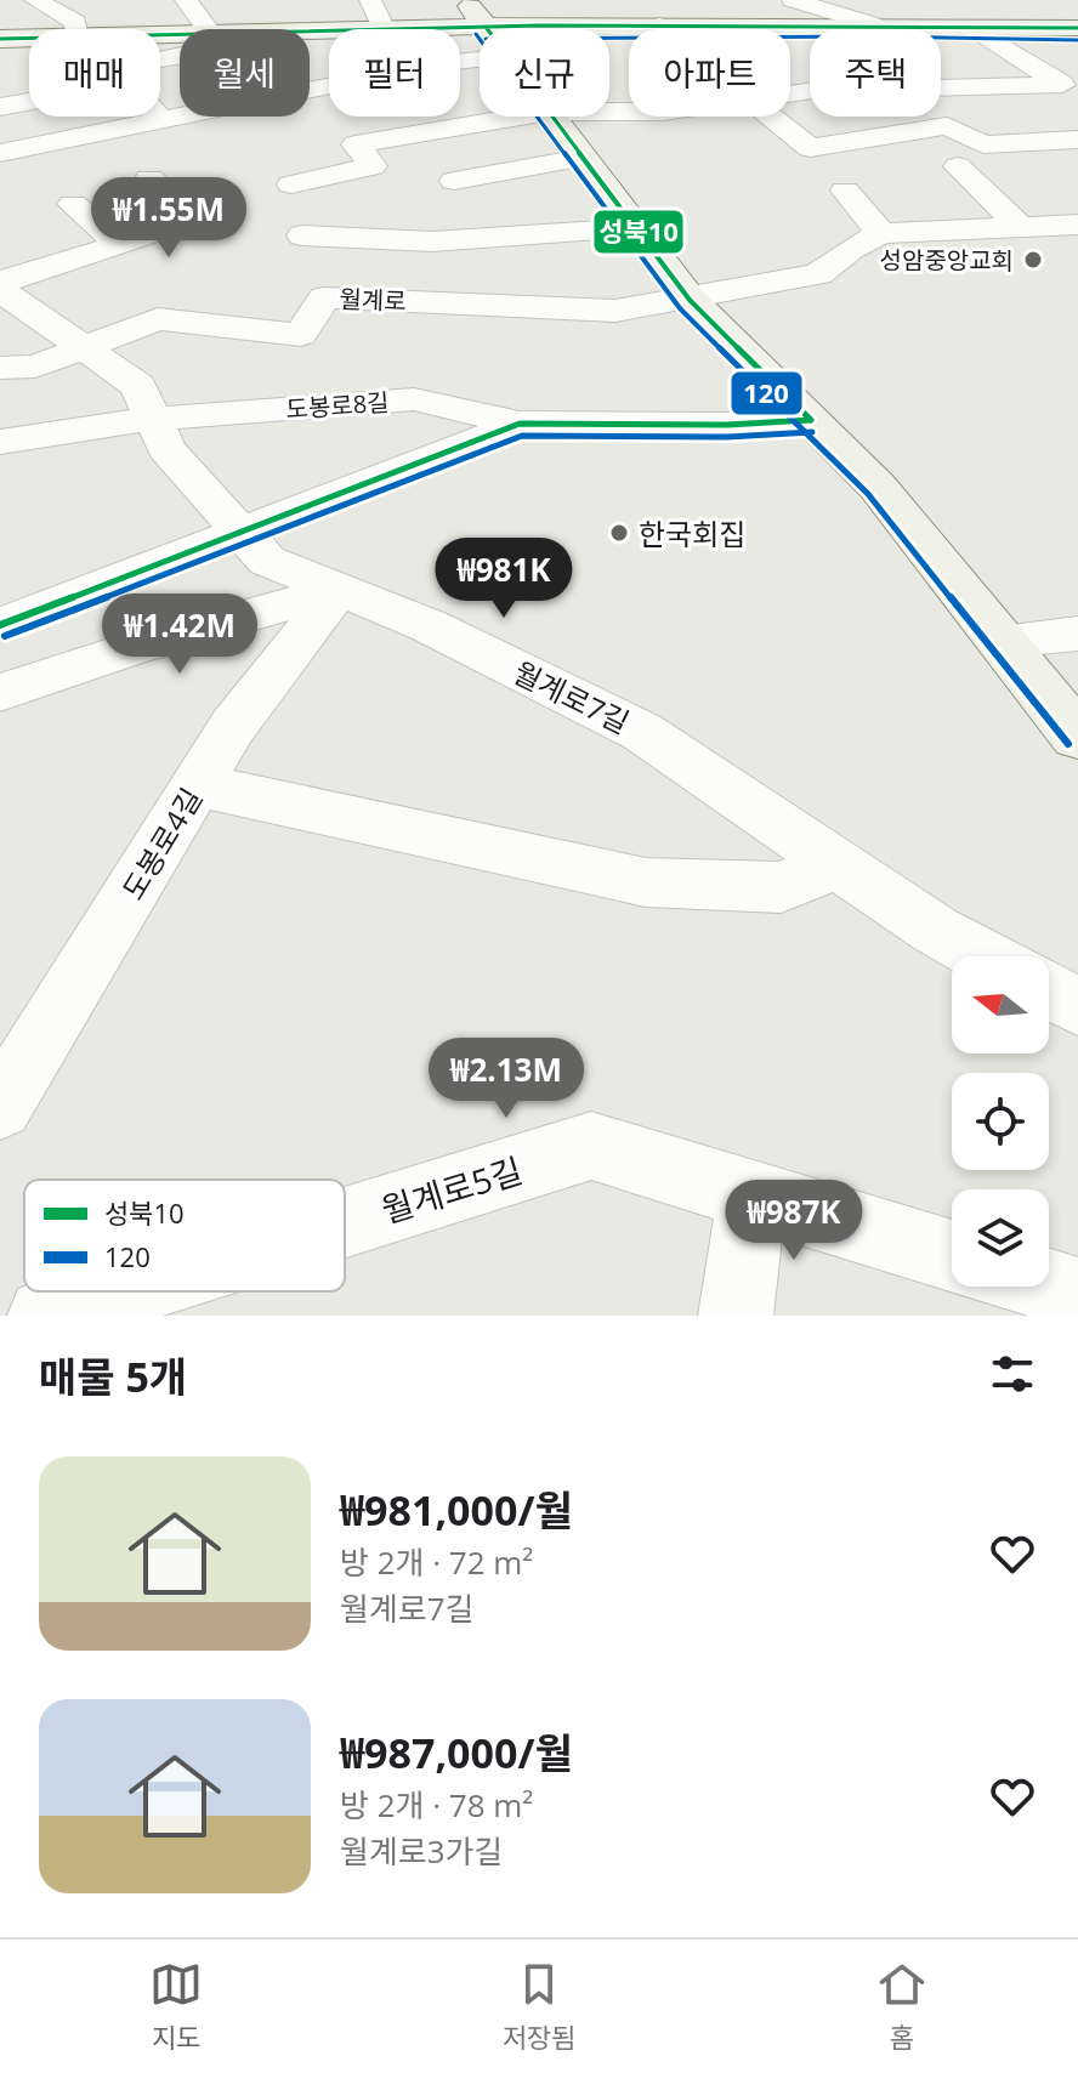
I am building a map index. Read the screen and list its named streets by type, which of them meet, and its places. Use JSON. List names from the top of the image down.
{
  "streets": {
    "street": [
      "월계로",
      "도봉로8길",
      "월계로7길",
      "도봉로4길",
      "월계로5길"
    ]
  },
  "crossings": [
    ["월계로", "월계로7길"],
    ["도봉로8길", "월계로7길"],
    ["월계로7길", "도봉로4길"]
  ],
  "places": ["성암중앙교회", "한국회집"],
  "lines": ["transit line 성북10", "transit line 120"],
  "legend": ["성북10", "120"],
  "north": "left",
  "page": {
    "chip": [
      "매매",
      "월세",
      "필터",
      "신규",
      "아파트",
      "주택"
    ],
    "price": [
      "₩1.55M",
      "₩981K",
      "₩1.42M",
      "₩2.13M",
      "₩987K"
    ],
    "heading": "매물 5개",
    "list": [
      {
        "name": "₩981,000/월",
        "note": "방 2개 · 72 m² · 월계로7길"
      },
      {
        "name": "₩987,000/월",
        "note": "방 2개 · 78 m² · 월계로3가길"
      }
    ],
    "tabs": ["지도", "저장됨", "홈"]
  }
}
